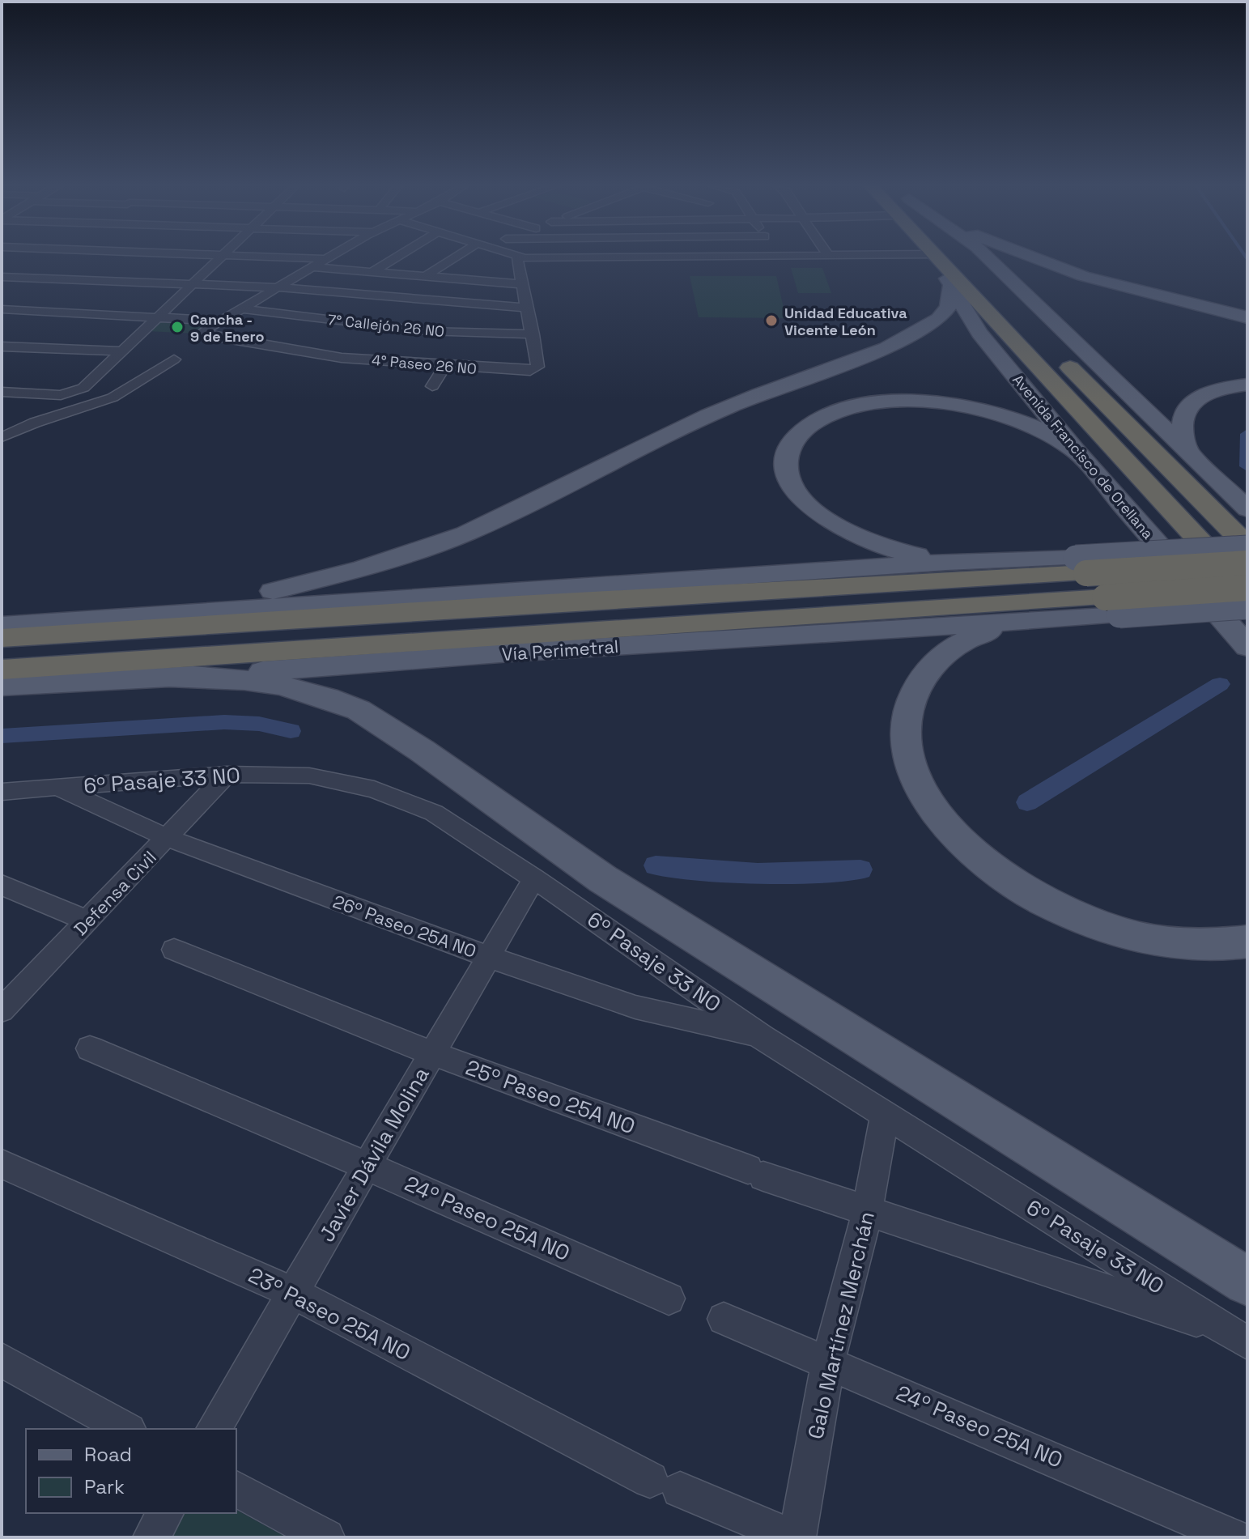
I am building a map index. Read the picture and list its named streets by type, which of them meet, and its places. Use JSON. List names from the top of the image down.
{
  "streets": {
    "highway": ["Avenida Francisco de Orellana", "Vía Perimetral"],
    "street": [
      "7° Callejón 26 NO",
      "4° Paseo 26 NO",
      "6º Pasaje 33 NO",
      "Defensa Civil",
      "26º Paseo 25A NO",
      "25º Paseo 25A NO",
      "Javier Dávila Molina",
      "24º Paseo 25A NO",
      "23º Paseo 25A NO",
      "Galo Martínez Merchán"
    ]
  },
  "crossings": [
    ["7° Callejón 26 NO", "4° Paseo 26 NO"],
    ["6º Pasaje 33 NO", "Defensa Civil"],
    ["6º Pasaje 33 NO", "26º Paseo 25A NO"],
    ["6º Pasaje 33 NO", "25º Paseo 25A NO"],
    ["6º Pasaje 33 NO", "Javier Dávila Molina"],
    ["6º Pasaje 33 NO", "Galo Martínez Merchán"],
    ["Defensa Civil", "26º Paseo 25A NO"],
    ["26º Paseo 25A NO", "Javier Dávila Molina"],
    ["25º Paseo 25A NO", "Javier Dávila Molina"],
    ["25º Paseo 25A NO", "Galo Martínez Merchán"],
    ["Javier Dávila Molina", "24º Paseo 25A NO"],
    ["Javier Dávila Molina", "23º Paseo 25A NO"],
    ["24º Paseo 25A NO", "Galo Martínez Merchán"],
    ["23º Paseo 25A NO", "Galo Martínez Merchán"]
  ],
  "places": ["Unidad Educativa Vicente León", "Cancha - 9 de Enero"],
  "legend": ["Road", "Park"]
}
